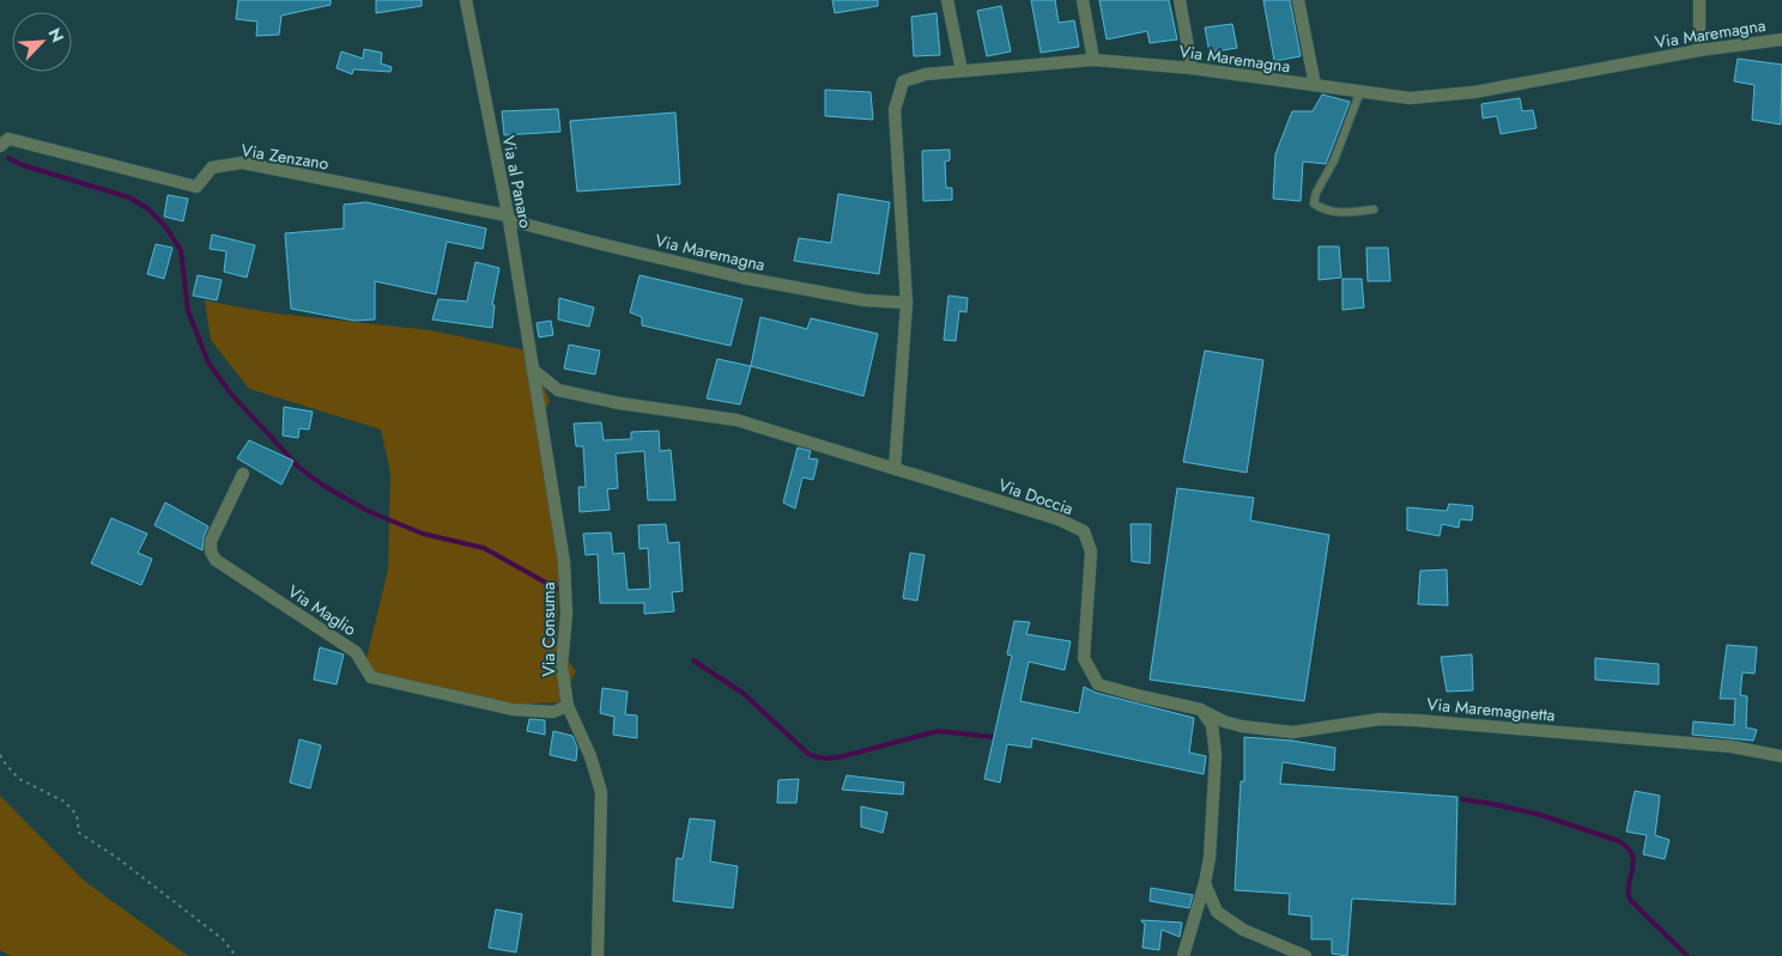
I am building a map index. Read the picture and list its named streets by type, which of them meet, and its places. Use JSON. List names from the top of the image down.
{
  "streets": {
    "street": [
      "Via Maremagna",
      "Via Zenzano",
      "Via al Panaro",
      "Via Doccia",
      "Via Maglio",
      "Via Consuma",
      "Via Maremagnetta"
    ]
  },
  "crossings": [
    ["Via Maremagna", "Via Zenzano"],
    ["Via Maremagna", "Via al Panaro"],
    ["Via Maremagna", "Via Doccia"],
    ["Via Zenzano", "Via al Panaro"],
    ["Via al Panaro", "Via Doccia"],
    ["Via al Panaro", "Via Consuma"],
    ["Via Doccia", "Via Consuma"],
    ["Via Doccia", "Via Maremagnetta"],
    ["Via Maglio", "Via Consuma"]
  ],
  "north": "top right"
}
